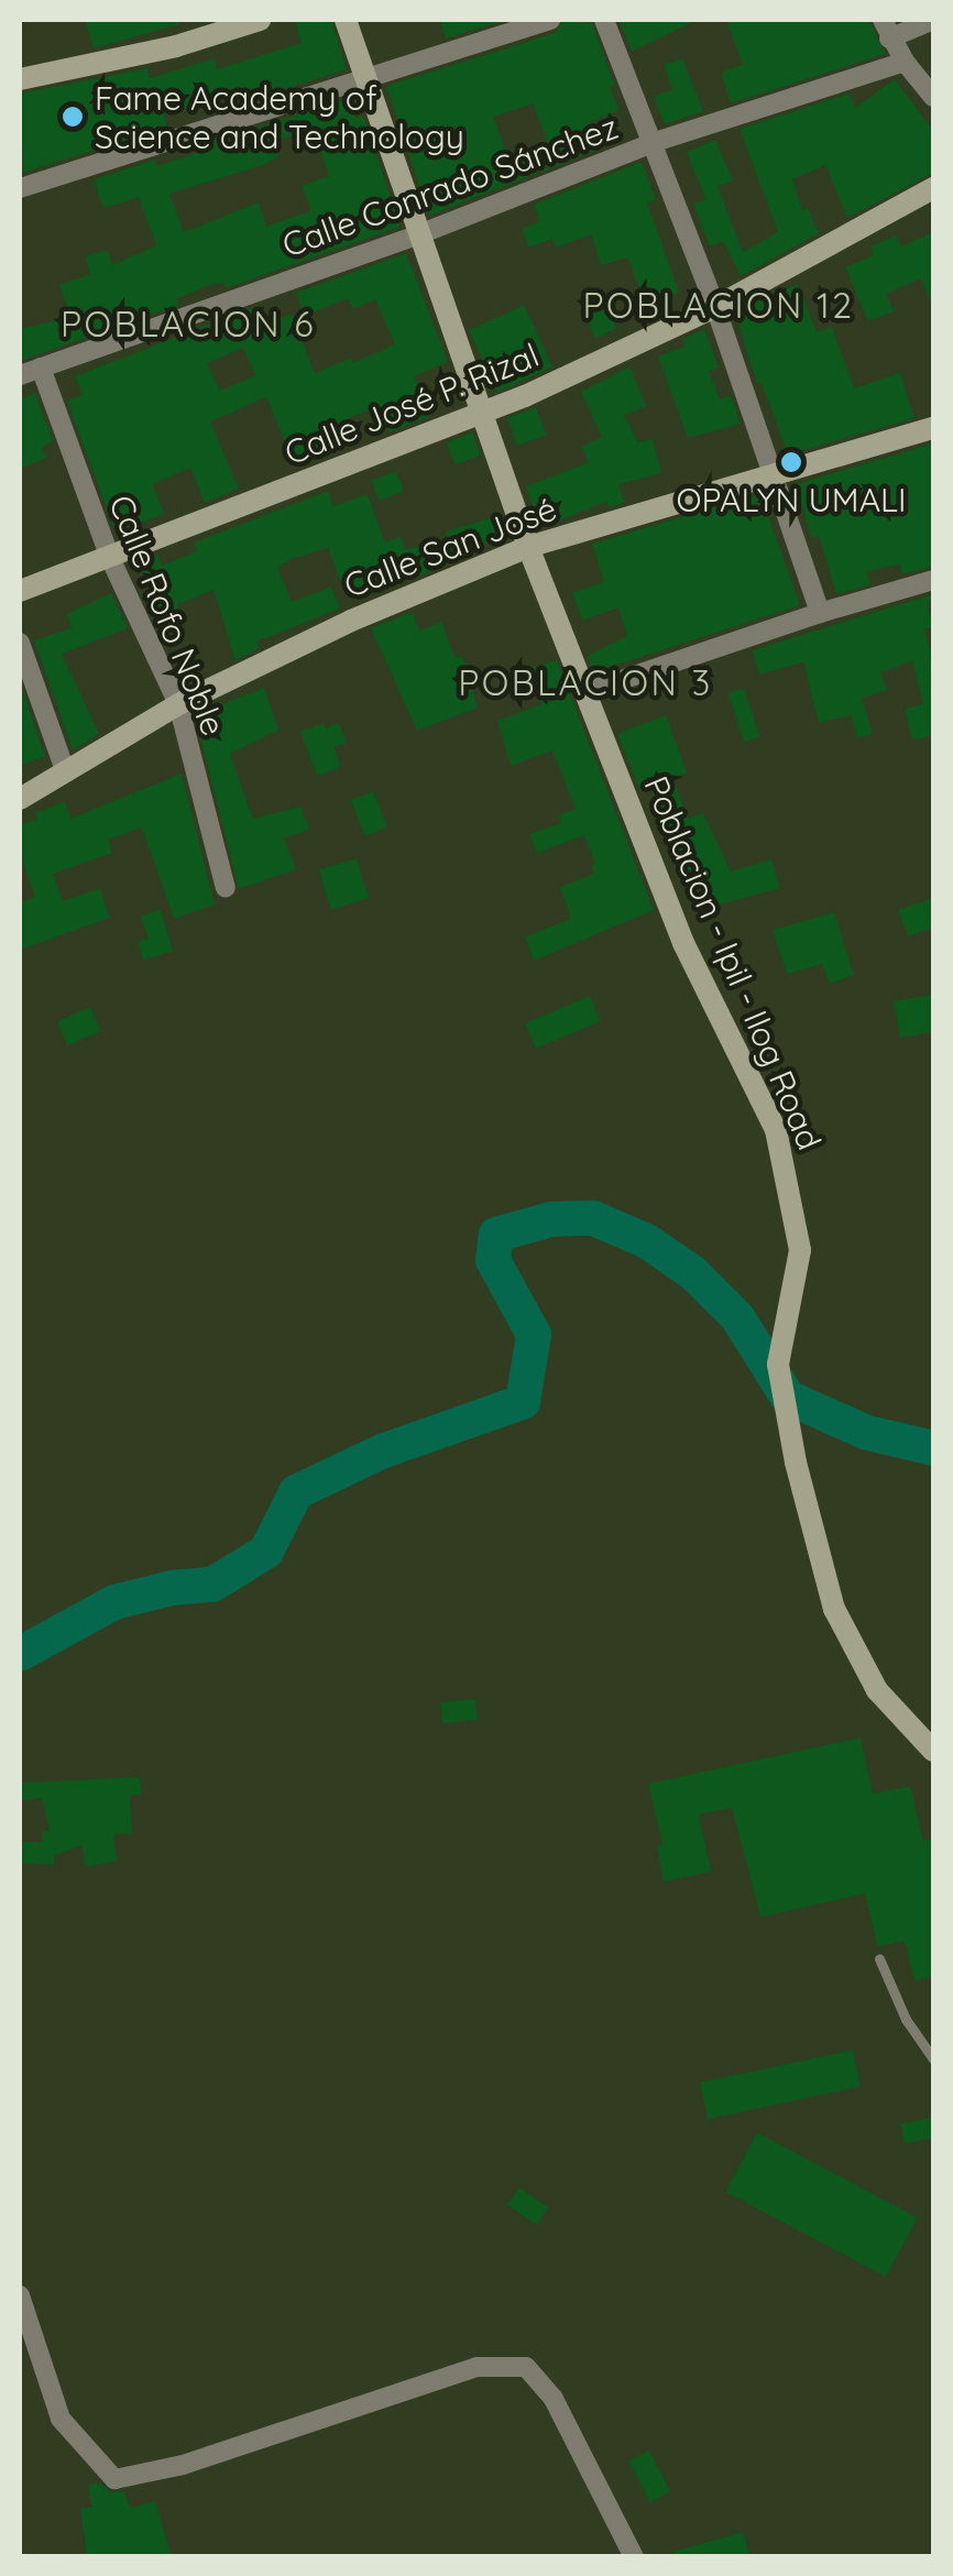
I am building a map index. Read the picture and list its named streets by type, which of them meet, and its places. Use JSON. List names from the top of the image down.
{
  "streets": {
    "street": [
      "Calle Conrado Sánchez",
      "Calle José P. Rizal",
      "Calle San José",
      "Calle Rofo Noble",
      "Poblacion - Ipil - Ilog Road"
    ]
  },
  "crossings": [
    ["Calle Conrado Sánchez", "Calle Rofo Noble"],
    ["Calle Conrado Sánchez", "Poblacion - Ipil - Ilog Road"],
    ["Calle José P. Rizal", "Calle Rofo Noble"],
    ["Calle José P. Rizal", "Poblacion - Ipil - Ilog Road"],
    ["Calle San José", "Calle Rofo Noble"],
    ["Calle San José", "Poblacion - Ipil - Ilog Road"]
  ],
  "districts": ["POBLACION 12", "POBLACION 6", "POBLACION 3"],
  "places": ["Fame Academy of Science and Technology", "OPALYN UMALI"]
}
